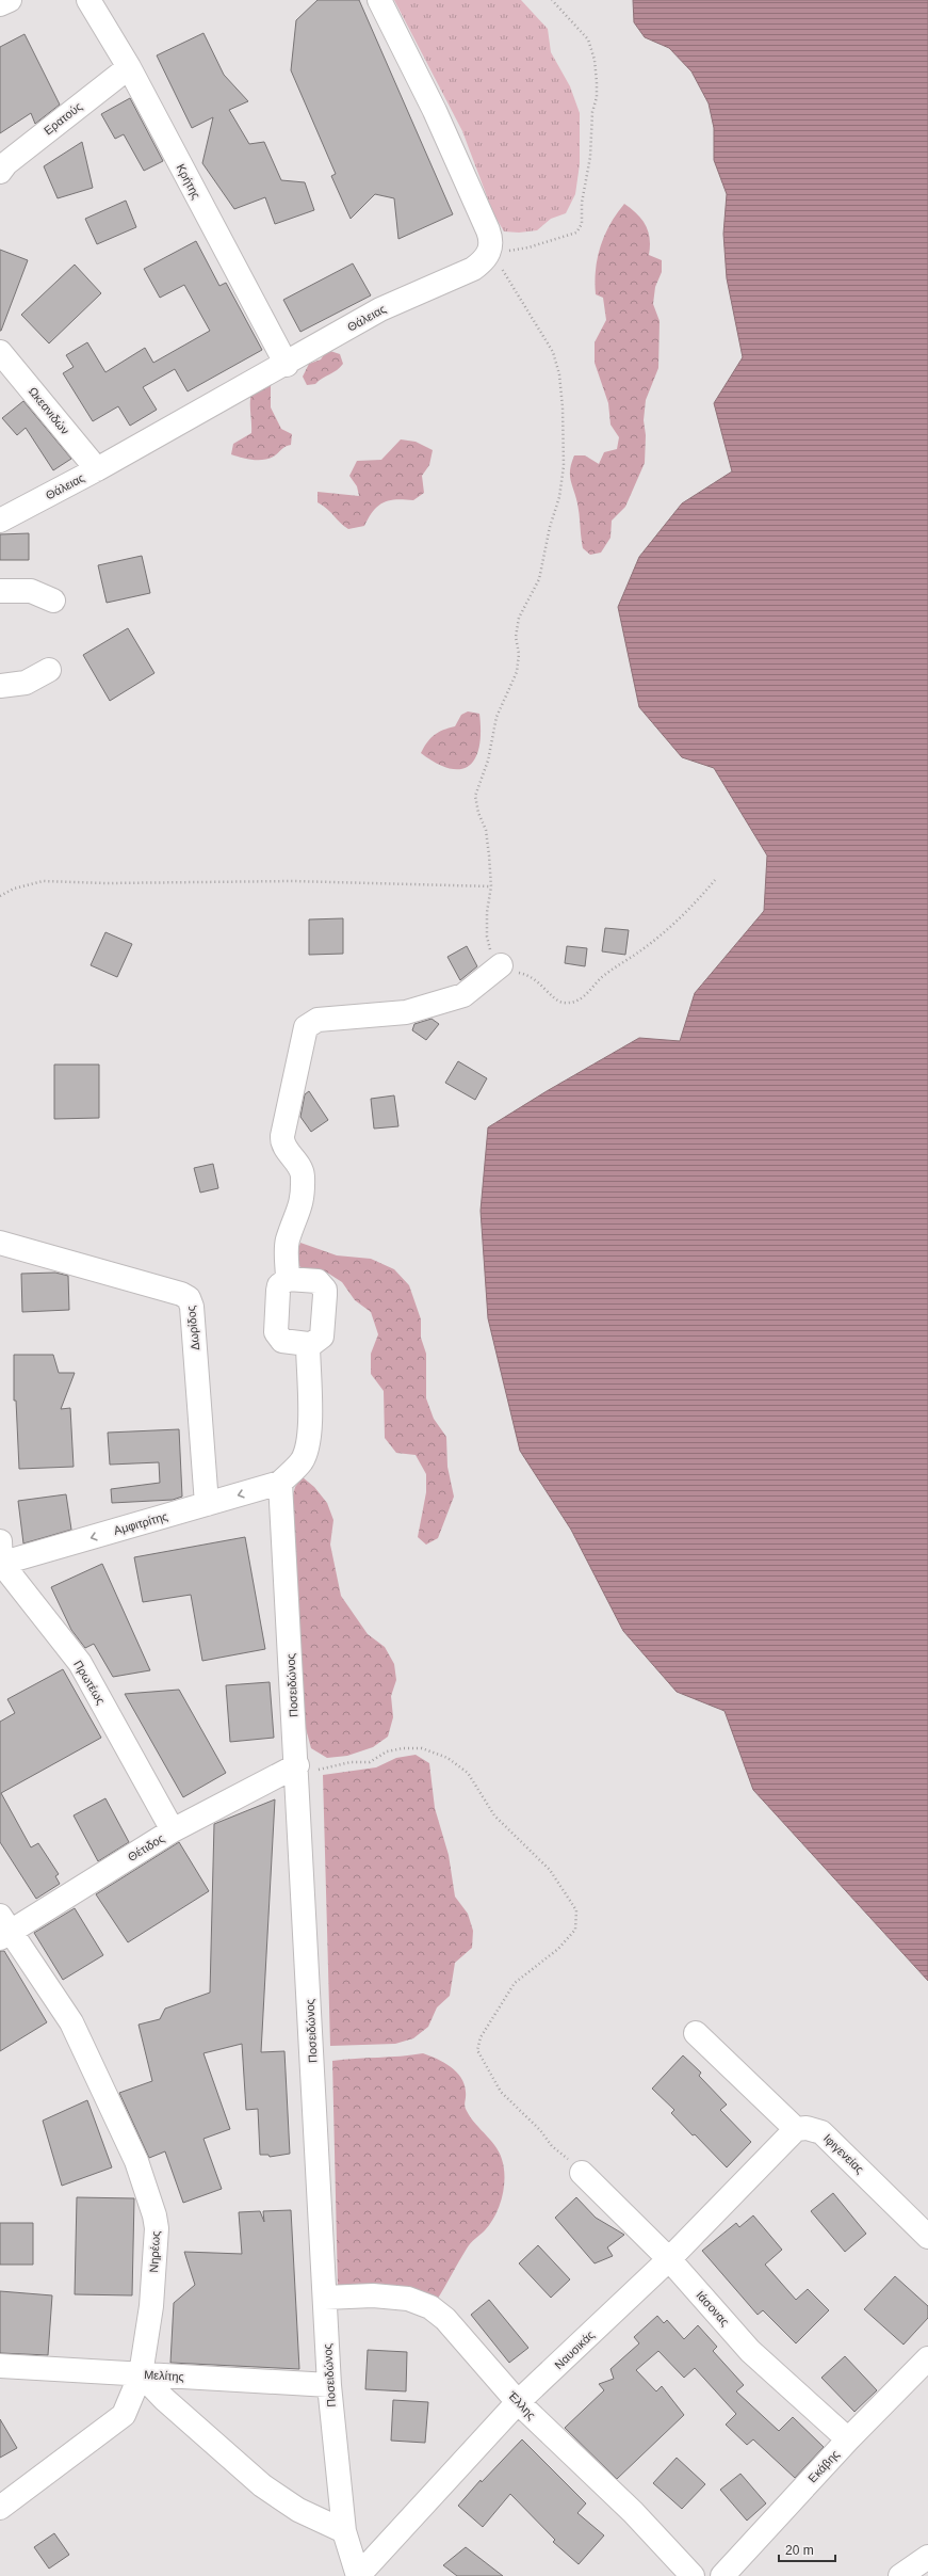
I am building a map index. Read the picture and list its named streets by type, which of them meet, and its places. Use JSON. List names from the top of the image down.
{
  "streets": {
    "street": [
      "Ερατούς",
      "Κρήτης",
      "Θάλειας",
      "Ωκεανιδών",
      "Δωρίδος",
      "Αμφιτρίτης",
      "Πρωτέως",
      "Ποσειδώνος",
      "Θέτιδος",
      "Ιφιγενείας",
      "Νηρέως",
      "Ιάσονας",
      "Ναυσικάς",
      "Μελίτης",
      "Έλλης",
      "Εκάβης"
    ]
  },
  "crossings": [
    ["Ερατούς", "Κρήτης"],
    ["Κρήτης", "Θάλειας"],
    ["Θάλειας", "Ωκεανιδών"],
    ["Δωρίδος", "Αμφιτρίτης"],
    ["Αμφιτρίτης", "Πρωτέως"],
    ["Αμφιτρίτης", "Ποσειδώνος"],
    ["Πρωτέως", "Θέτιδος"],
    ["Ποσειδώνος", "Θέτιδος"],
    ["Ποσειδώνος", "Ναυσικάς"],
    ["Ποσειδώνος", "Μελίτης"],
    ["Ποσειδώνος", "Έλλης"],
    ["Θέτιδος", "Νηρέως"],
    ["Ιφιγενείας", "Ναυσικάς"],
    ["Νηρέως", "Μελίτης"],
    ["Ιάσονας", "Ναυσικάς"],
    ["Ιάσονας", "Εκάβης"],
    ["Ναυσικάς", "Έλλης"]
  ],
  "one_way": ["Αμφιτρίτης"],
  "scale_bar": "20 m"
}
